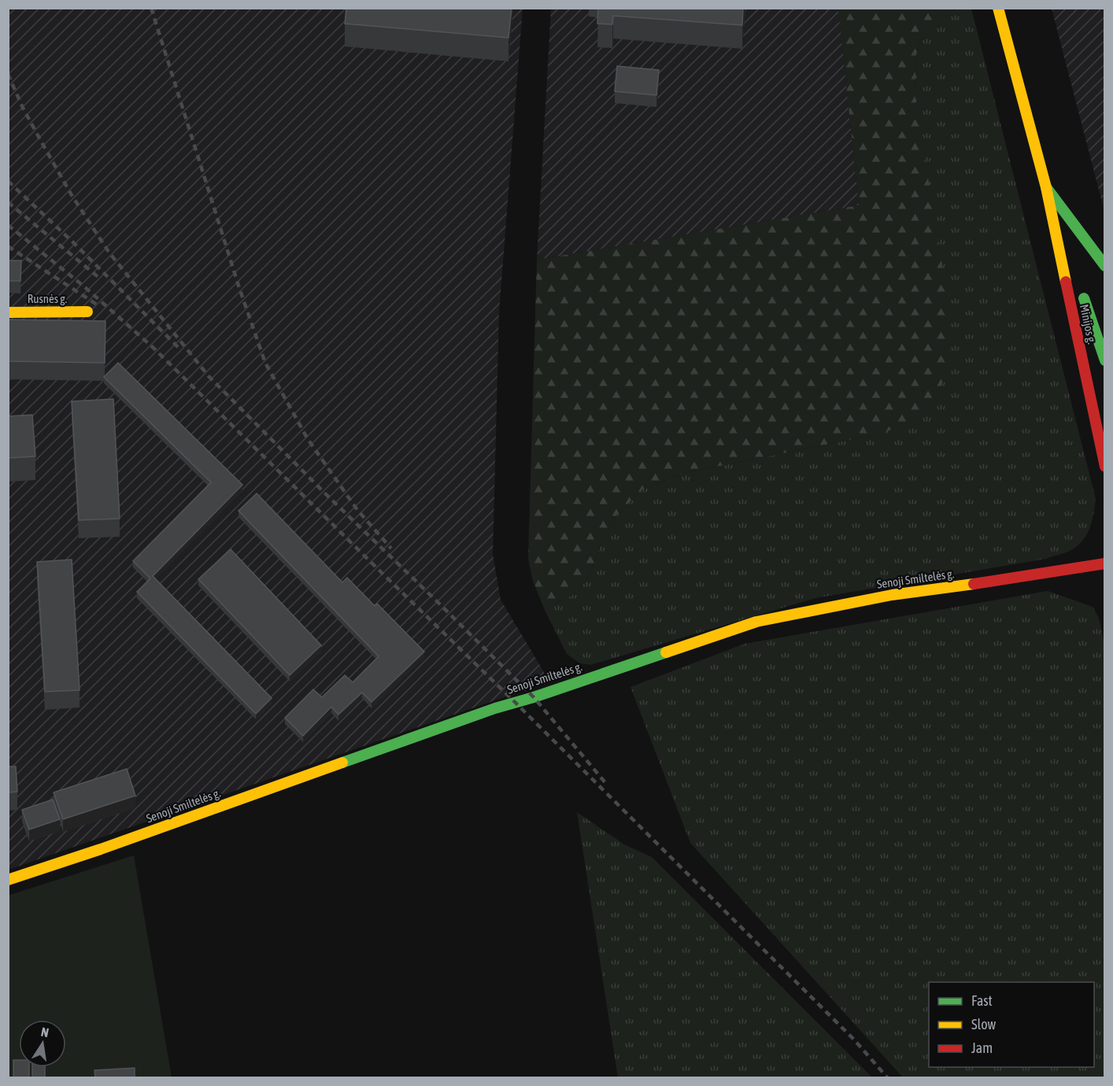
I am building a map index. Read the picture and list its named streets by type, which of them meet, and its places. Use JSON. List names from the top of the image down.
{
  "streets": {
    "street": ["Rusnės g.", "Minijos g.", "Senoji Smiltelės g."]
  },
  "legend": ["Fast", "Slow", "Jam"],
  "north": "top"
}
